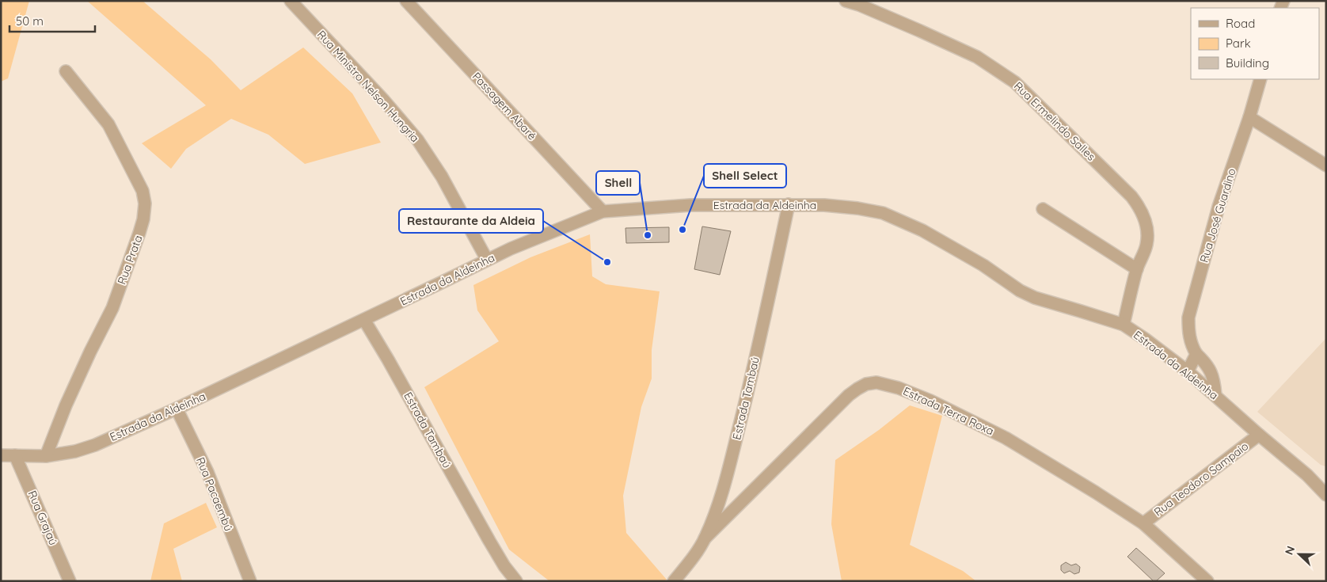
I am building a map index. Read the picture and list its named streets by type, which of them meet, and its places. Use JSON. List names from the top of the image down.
{
  "streets": {
    "street": [
      "Rua Ministro Nelson Hungria",
      "Passagem Abaré",
      "Rua Ermelindo Salles",
      "Estrada da Aldeinha",
      "Rua José Guardino",
      "Rua Prata",
      "Estrada Tambaú",
      "Estrada Terra Roxa",
      "Rua Teodoro Sampaio",
      "Rua Pacaembú",
      "Rua Grajaú"
    ]
  },
  "crossings": [
    ["Rua Ministro Nelson Hungria", "Estrada da Aldeinha"],
    ["Passagem Abaré", "Estrada da Aldeinha"],
    ["Rua Ermelindo Salles", "Estrada da Aldeinha"],
    ["Estrada da Aldeinha", "Rua José Guardino"],
    ["Estrada da Aldeinha", "Rua Prata"],
    ["Estrada da Aldeinha", "Estrada Tambaú"],
    ["Estrada da Aldeinha", "Rua Teodoro Sampaio"],
    ["Estrada da Aldeinha", "Rua Pacaembú"],
    ["Estrada da Aldeinha", "Rua Grajaú"],
    ["Estrada Tambaú", "Estrada Terra Roxa"],
    ["Estrada Terra Roxa", "Rua Teodoro Sampaio"]
  ],
  "places": ["Shell Select", "Shell", "Restaurante da Aldeia"],
  "legend": ["Road", "Park", "Building"],
  "scale_bar": "50 m",
  "north": "left"
}
